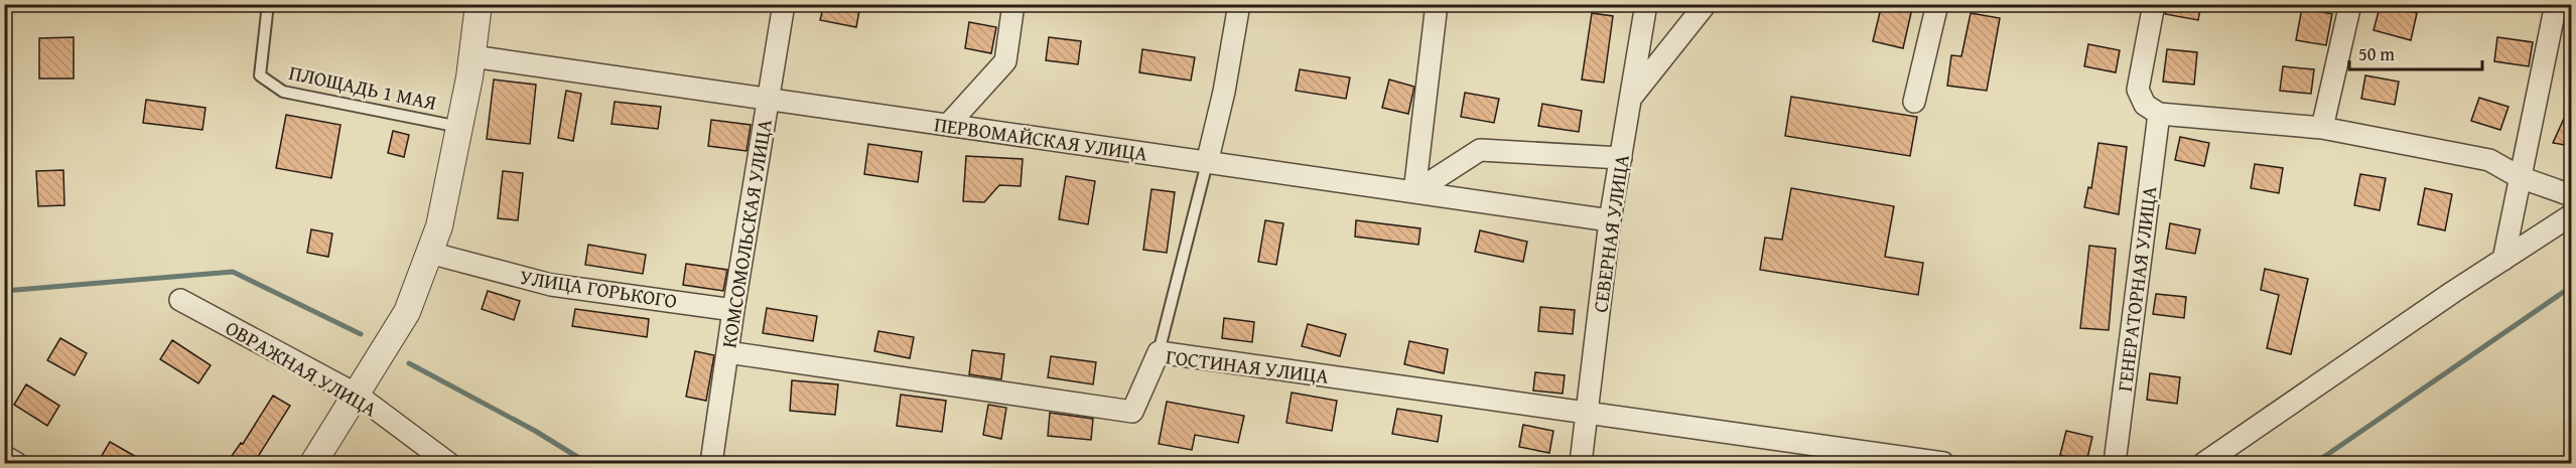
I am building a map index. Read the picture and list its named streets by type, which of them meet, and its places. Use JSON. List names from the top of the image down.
{
  "streets": {
    "street": [
      "ПЕРВОМАЙСКАЯ УЛИЦА",
      "КОМСОМОЛЬСКАЯ УЛИЦА",
      "СЕВЕРНАЯ УЛИЦА",
      "УЛИЦА ГОРЬКОГО",
      "ГЕНЕРАТОРНАЯ УЛИЦА",
      "ГОСТИНАЯ УЛИЦА",
      "ОВРАЖНАЯ УЛИЦА"
    ],
    "lane": ["ПЛОЩАДЬ 1 МАЯ"]
  },
  "crossings": [
    ["ПЕРВОМАЙСКАЯ УЛИЦА", "КОМСОМОЛЬСКАЯ УЛИЦА"],
    ["ПЕРВОМАЙСКАЯ УЛИЦА", "СЕВЕРНАЯ УЛИЦА"],
    ["КОМСОМОЛЬСКАЯ УЛИЦА", "УЛИЦА ГОРЬКОГО"],
    ["КОМСОМОЛЬСКАЯ УЛИЦА", "ГОСТИНАЯ УЛИЦА"],
    ["СЕВЕРНАЯ УЛИЦА", "ГОСТИНАЯ УЛИЦА"]
  ],
  "scale_bar": "50 m"
}
